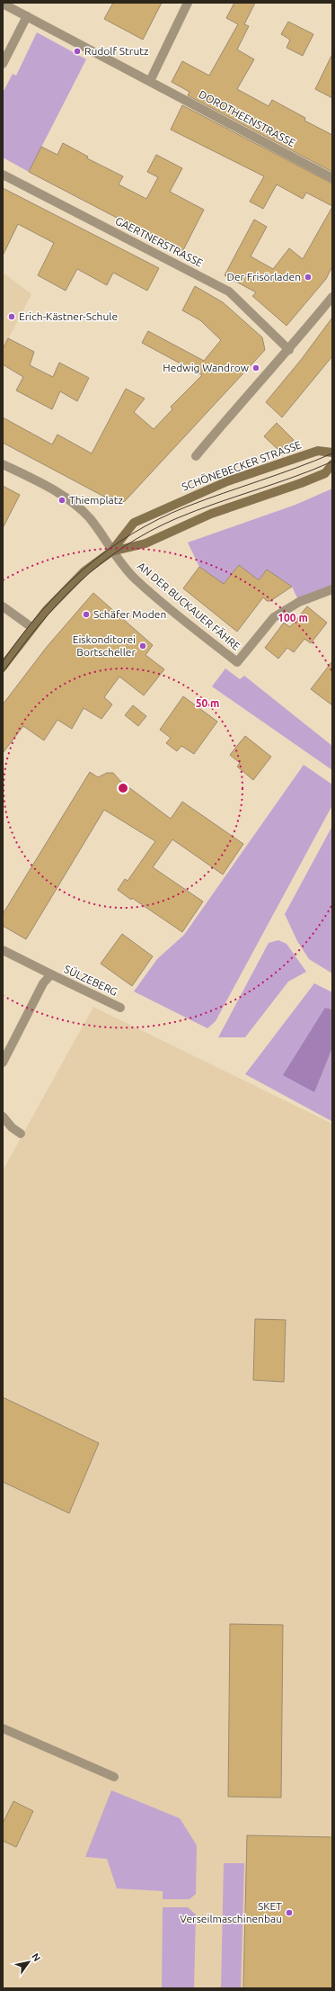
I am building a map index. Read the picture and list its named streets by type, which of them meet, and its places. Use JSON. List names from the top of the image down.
{
  "streets": {
    "main road": ["SCHÖNEBECKER STRASSE"],
    "street": [
      "DOROTHEENSTRASSE",
      "GAERTNERSTRASSE",
      "AN DER BUCKAUER FÄHRE",
      "SÜLZEBERG"
    ]
  },
  "crossings": [
    ["SCHÖNEBECKER STRASSE", "AN DER BUCKAUER FÄHRE"]
  ],
  "places": [
    "Rudolf Strutz",
    "Der Frisörladen",
    "Erich-Kästner-Schule",
    "Hedwig Wandrow",
    "Thiemplatz",
    "Schäfer Moden",
    "Eiskonditorei Bortscheller",
    "SKET Verseilmaschinenbau"
  ],
  "north": "top right",
  "rings": ["100 m", "50 m"]
}
